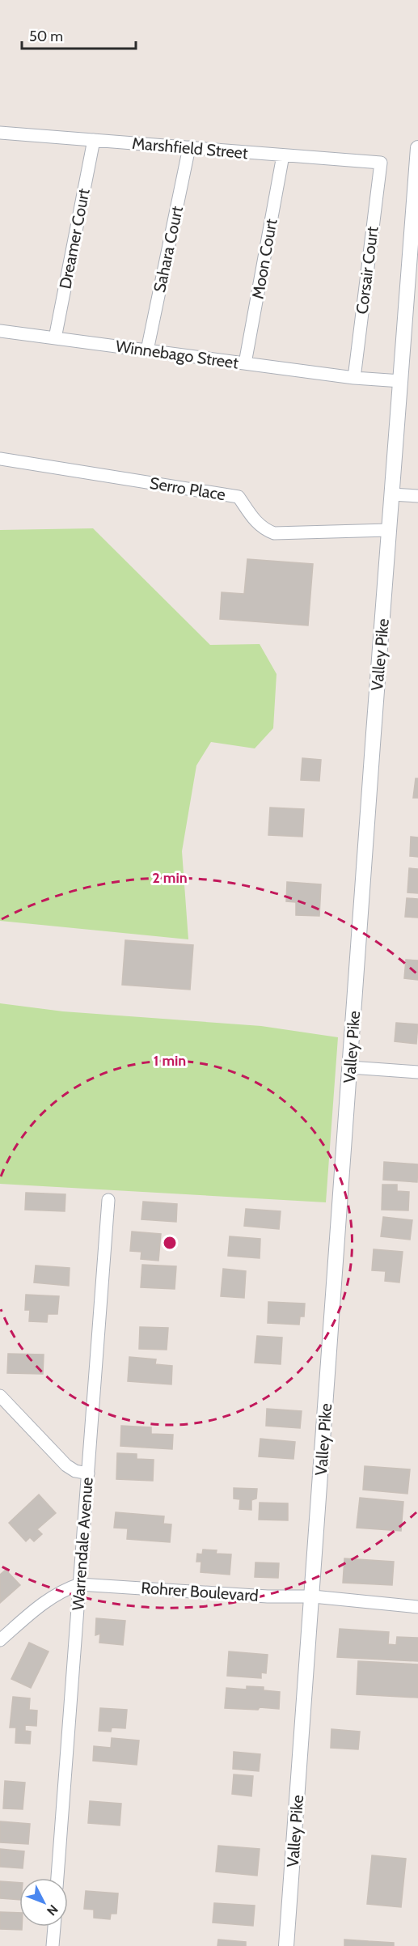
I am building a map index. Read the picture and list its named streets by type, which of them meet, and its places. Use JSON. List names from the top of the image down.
{
  "streets": {
    "street": [
      "Marshfield Street",
      "Dreamer Court",
      "Sahara Court",
      "Moon Court",
      "Corsair Court",
      "Winnebago Street",
      "Serro Place",
      "Valley Pike",
      "Warrendale Avenue",
      "Rohrer Boulevard"
    ]
  },
  "crossings": [
    ["Marshfield Street", "Dreamer Court"],
    ["Marshfield Street", "Sahara Court"],
    ["Marshfield Street", "Moon Court"],
    ["Marshfield Street", "Corsair Court"],
    ["Dreamer Court", "Winnebago Street"],
    ["Sahara Court", "Winnebago Street"],
    ["Moon Court", "Winnebago Street"],
    ["Corsair Court", "Winnebago Street"],
    ["Winnebago Street", "Valley Pike"],
    ["Serro Place", "Valley Pike"],
    ["Valley Pike", "Rohrer Boulevard"],
    ["Warrendale Avenue", "Rohrer Boulevard"]
  ],
  "scale_bar": "50 m",
  "north": "bottom right",
  "rings": ["2 min", "1 min"]
}
